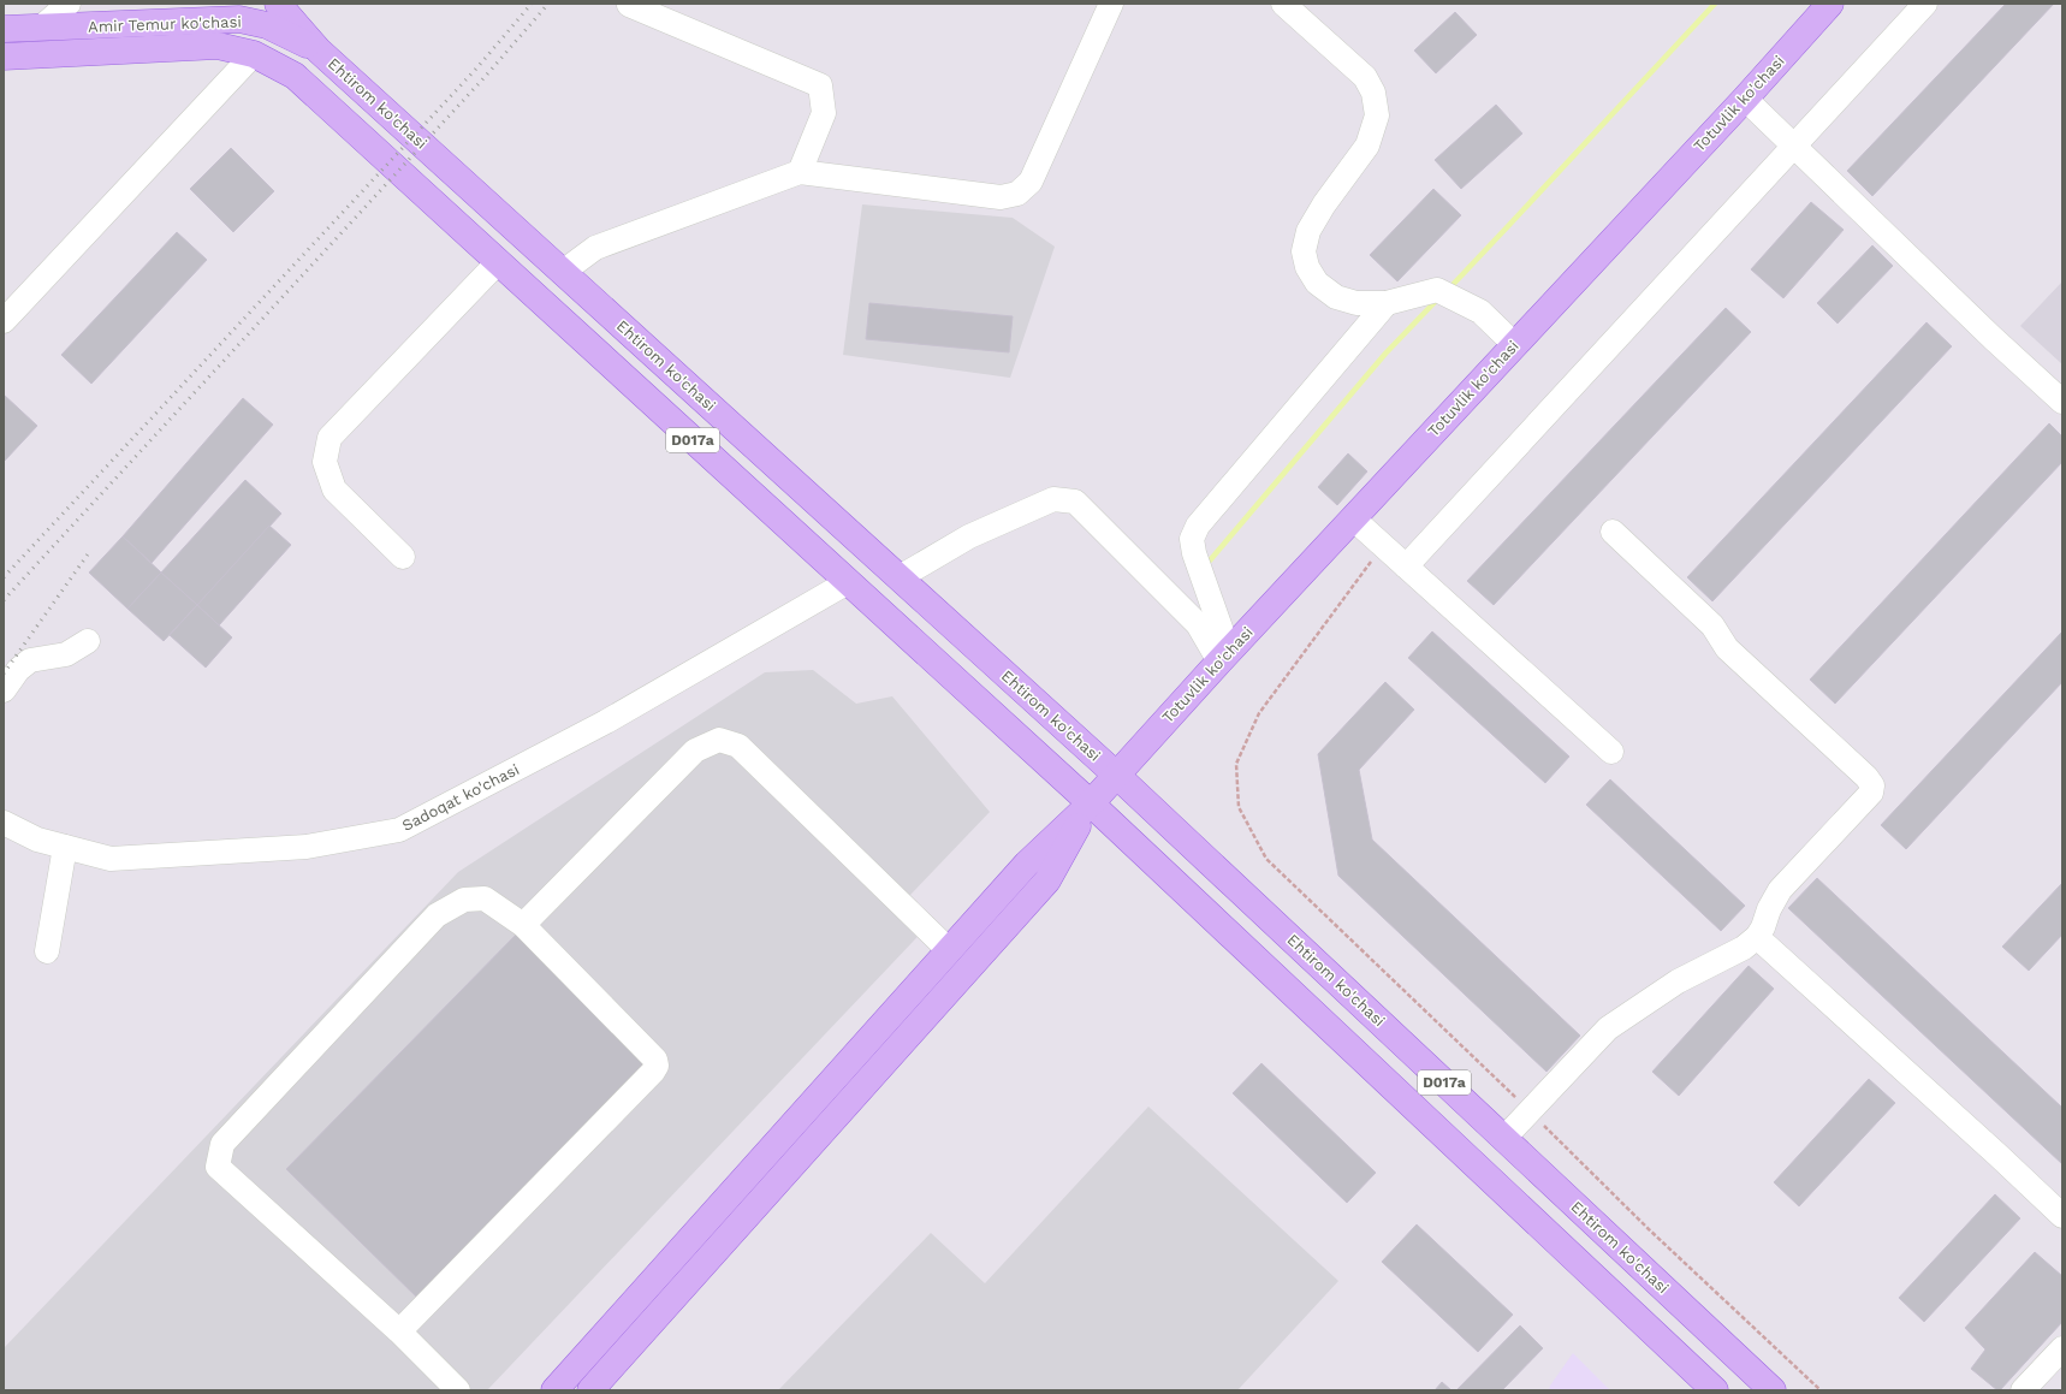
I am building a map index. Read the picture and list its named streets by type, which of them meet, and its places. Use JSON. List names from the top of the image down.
{
  "streets": {
    "main road": [
      "Amir Temur ko'chasi",
      "Ehtirom ko'chasi",
      "Totuvlik ko'chasi",
      "D017a"
    ],
    "street": ["Sadoqat ko'chasi"]
  },
  "crossings": [
    ["Amir Temur ko'chasi", "Ehtirom ko'chasi"],
    ["Amir Temur ko'chasi", "D017a"],
    ["Ehtirom ko'chasi", "Totuvlik ko'chasi"],
    ["Totuvlik ko'chasi", "D017a"],
    ["D017a", "Sadoqat ko'chasi"]
  ]
}
